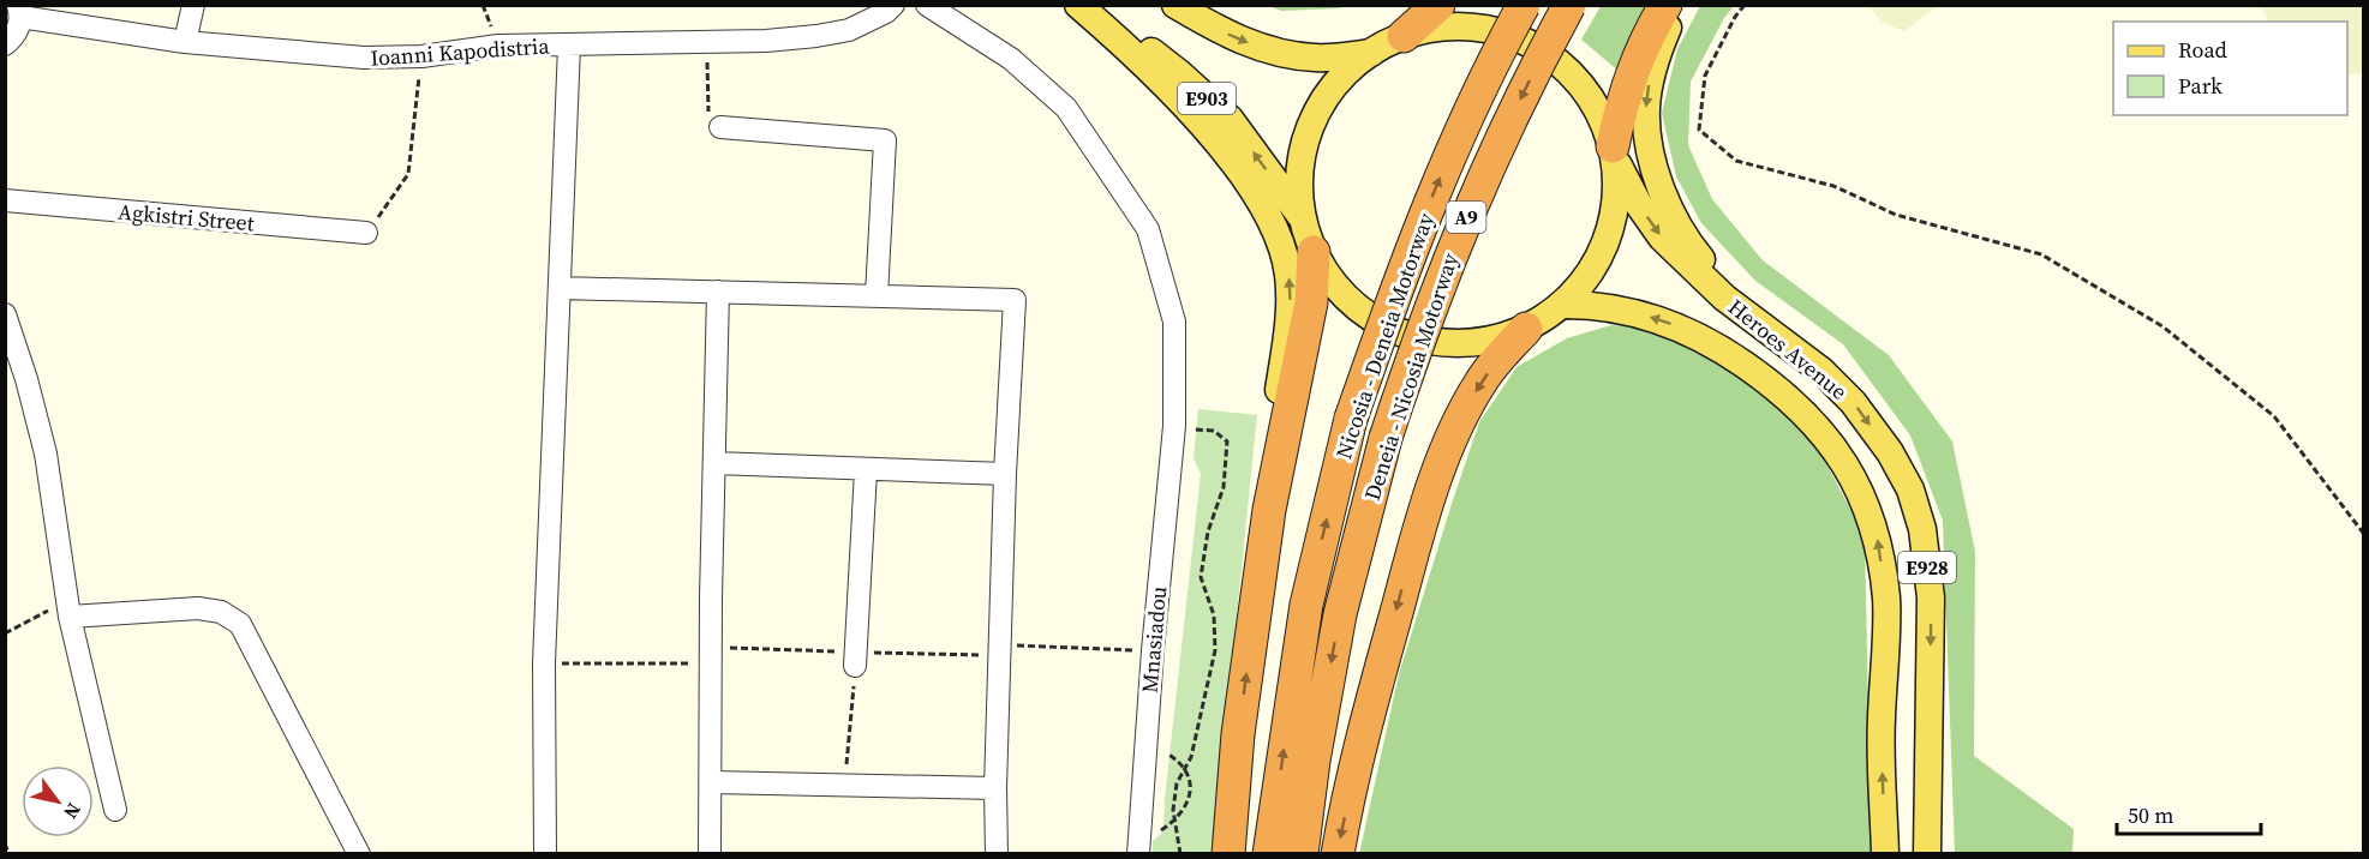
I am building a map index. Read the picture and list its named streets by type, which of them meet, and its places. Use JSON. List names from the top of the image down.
{
  "streets": {
    "highway": ["A9", "Nicosia - Deneia Motorway", "Deneia - Nicosia Motorway"],
    "main road": ["E903", "Heroes Avenue", "E928"],
    "street": ["Ioanni Kapodistria", "Agkistri Street", "Mnasiadou"]
  },
  "legend": ["Road", "Park"],
  "scale_bar": "50 m",
  "north": "bottom right"
}
